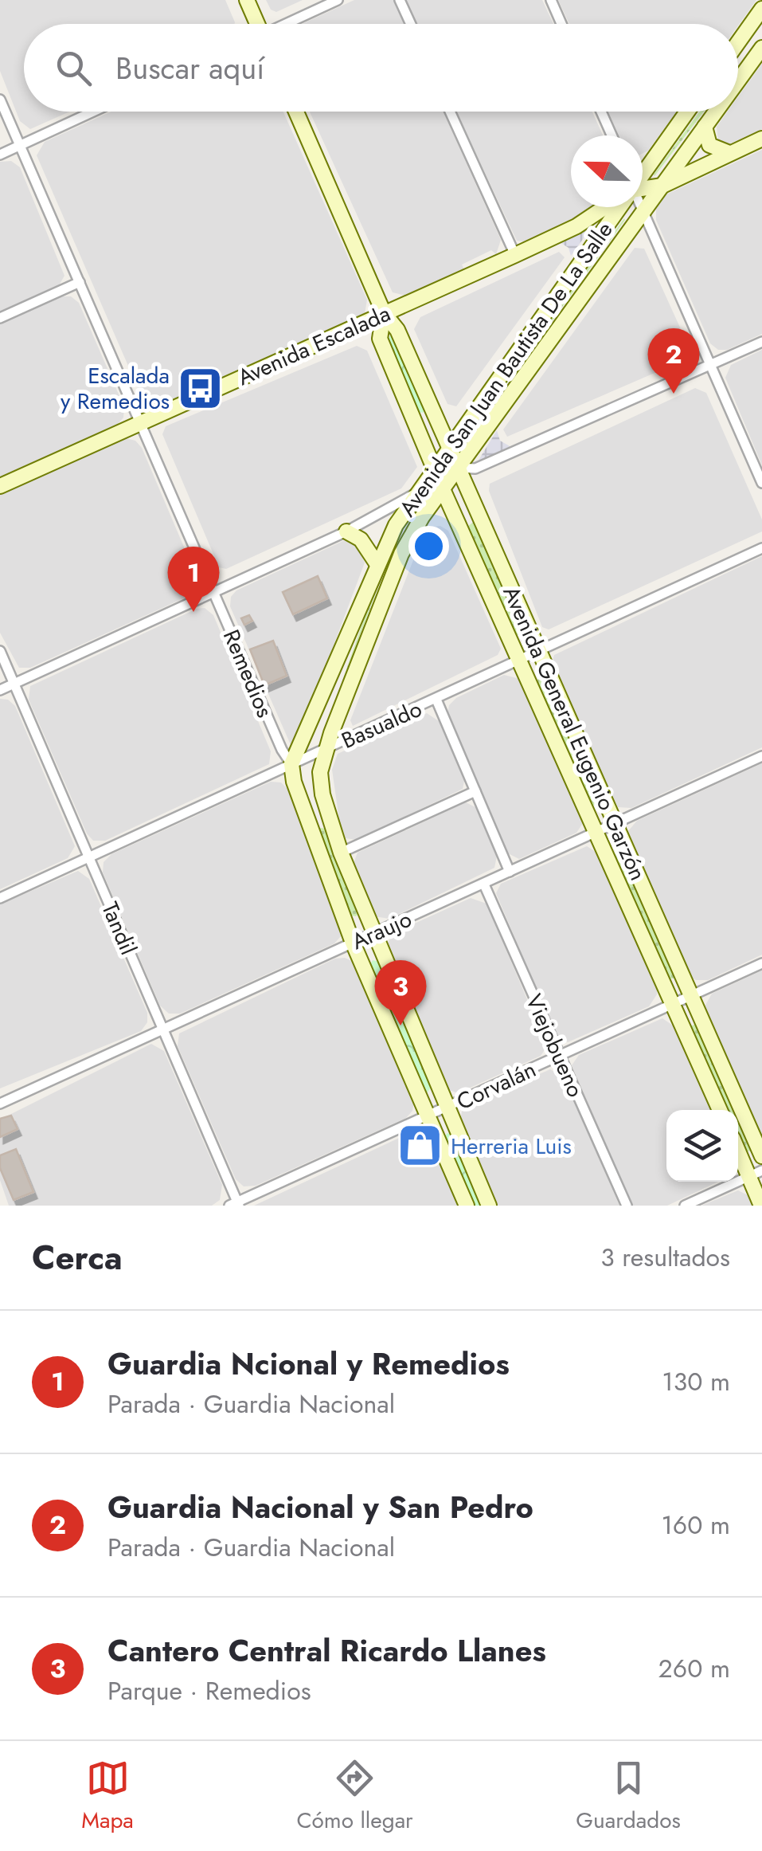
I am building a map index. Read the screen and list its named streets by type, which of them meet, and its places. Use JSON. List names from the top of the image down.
{
  "streets": {
    "street": [
      "Avenida Escalada",
      "Avenida San Juan Bautista De La Salle",
      "Remedios",
      "Basualdo",
      "Avenida General Eugenio Garzón",
      "Tandil",
      "Araujo",
      "Viejobueno",
      "Corvalán"
    ]
  },
  "crossings": [
    ["Avenida Escalada", "Avenida San Juan Bautista De La Salle"],
    ["Avenida Escalada", "Remedios"],
    ["Avenida Escalada", "Avenida General Eugenio Garzón"],
    ["Avenida San Juan Bautista De La Salle", "Remedios"],
    ["Avenida San Juan Bautista De La Salle", "Basualdo"],
    ["Avenida San Juan Bautista De La Salle", "Avenida General Eugenio Garzón"],
    ["Remedios", "Basualdo"],
    ["Remedios", "Araujo"],
    ["Remedios", "Corvalán"],
    ["Basualdo", "Avenida General Eugenio Garzón"],
    ["Basualdo", "Tandil"],
    ["Avenida General Eugenio Garzón", "Araujo"],
    ["Avenida General Eugenio Garzón", "Corvalán"],
    ["Tandil", "Araujo"],
    ["Tandil", "Corvalán"],
    ["Araujo", "Viejobueno"],
    ["Viejobueno", "Corvalán"]
  ],
  "places": {
    "bus stop": ["Escalada y Remedios"],
    "shop": ["Herreria Luis"]
  },
  "north": "left",
  "page": {
    "search": "Buscar aquí",
    "pins": ["2", "1", "3"],
    "heading": ["Cerca", "3 resultados"],
    "list": [
      {
        "mark": "1",
        "name": "Guardia Ncional y Remedios",
        "note": "Parada · Guardia Nacional",
        "value": "130 m"
      },
      {
        "mark": "2",
        "name": "Guardia Nacional y San Pedro",
        "note": "Parada · Guardia Nacional",
        "value": "160 m"
      },
      {
        "mark": "3",
        "name": "Cantero Central Ricardo Llanes",
        "note": "Parque · Remedios",
        "value": "260 m"
      }
    ],
    "nav": ["Mapa", "Cómo llegar", "Guardados"]
  }
}
